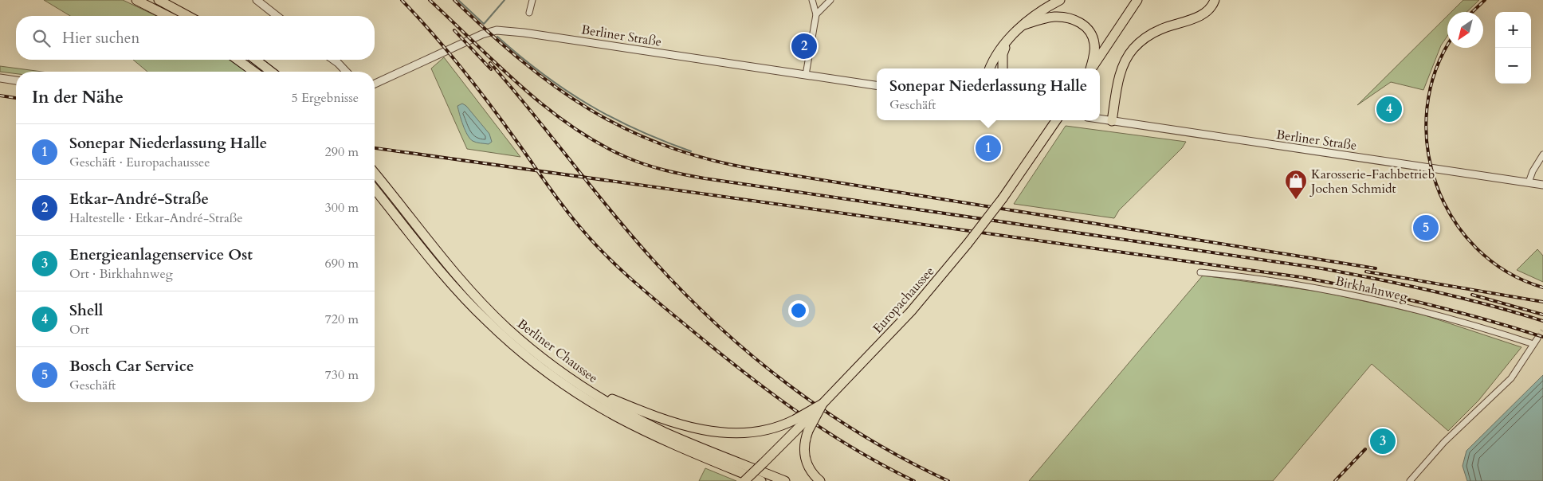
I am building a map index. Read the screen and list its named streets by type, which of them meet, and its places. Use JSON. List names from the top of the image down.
{
  "streets": {
    "main road": ["Europachaussee", "Berliner Chaussee"],
    "street": ["Berliner Straße", "Birkhahnweg"]
  },
  "places": {
    "shop": ["Karosserie-Fachbetrieb Jochen Schmidt"]
  },
  "north": "bottom left",
  "page": {
    "map_buttons": ["+", "−"],
    "search": "Hier suchen",
    "pins": [
      "2",
      "4",
      "1",
      "5",
      "3"
    ],
    "popup": ["Sonepar Niederlassung Halle", "Geschäft"],
    "heading": ["In der Nähe", "5 Ergebnisse"],
    "list": [
      {
        "mark": "1",
        "name": "Sonepar Niederlassung Halle",
        "note": "Geschäft · Europachaussee",
        "value": "290 m"
      },
      {
        "mark": "2",
        "name": "Etkar-André-Straße",
        "note": "Haltestelle · Etkar-André-Straße",
        "value": "300 m"
      },
      {
        "mark": "3",
        "name": "Energieanlagenservice Ost",
        "note": "Ort · Birkhahnweg",
        "value": "690 m"
      },
      {
        "mark": "4",
        "name": "Shell",
        "note": "Ort",
        "value": "720 m"
      },
      {
        "mark": "5",
        "name": "Bosch Car Service",
        "note": "Geschäft",
        "value": "730 m"
      }
    ]
  }
}
